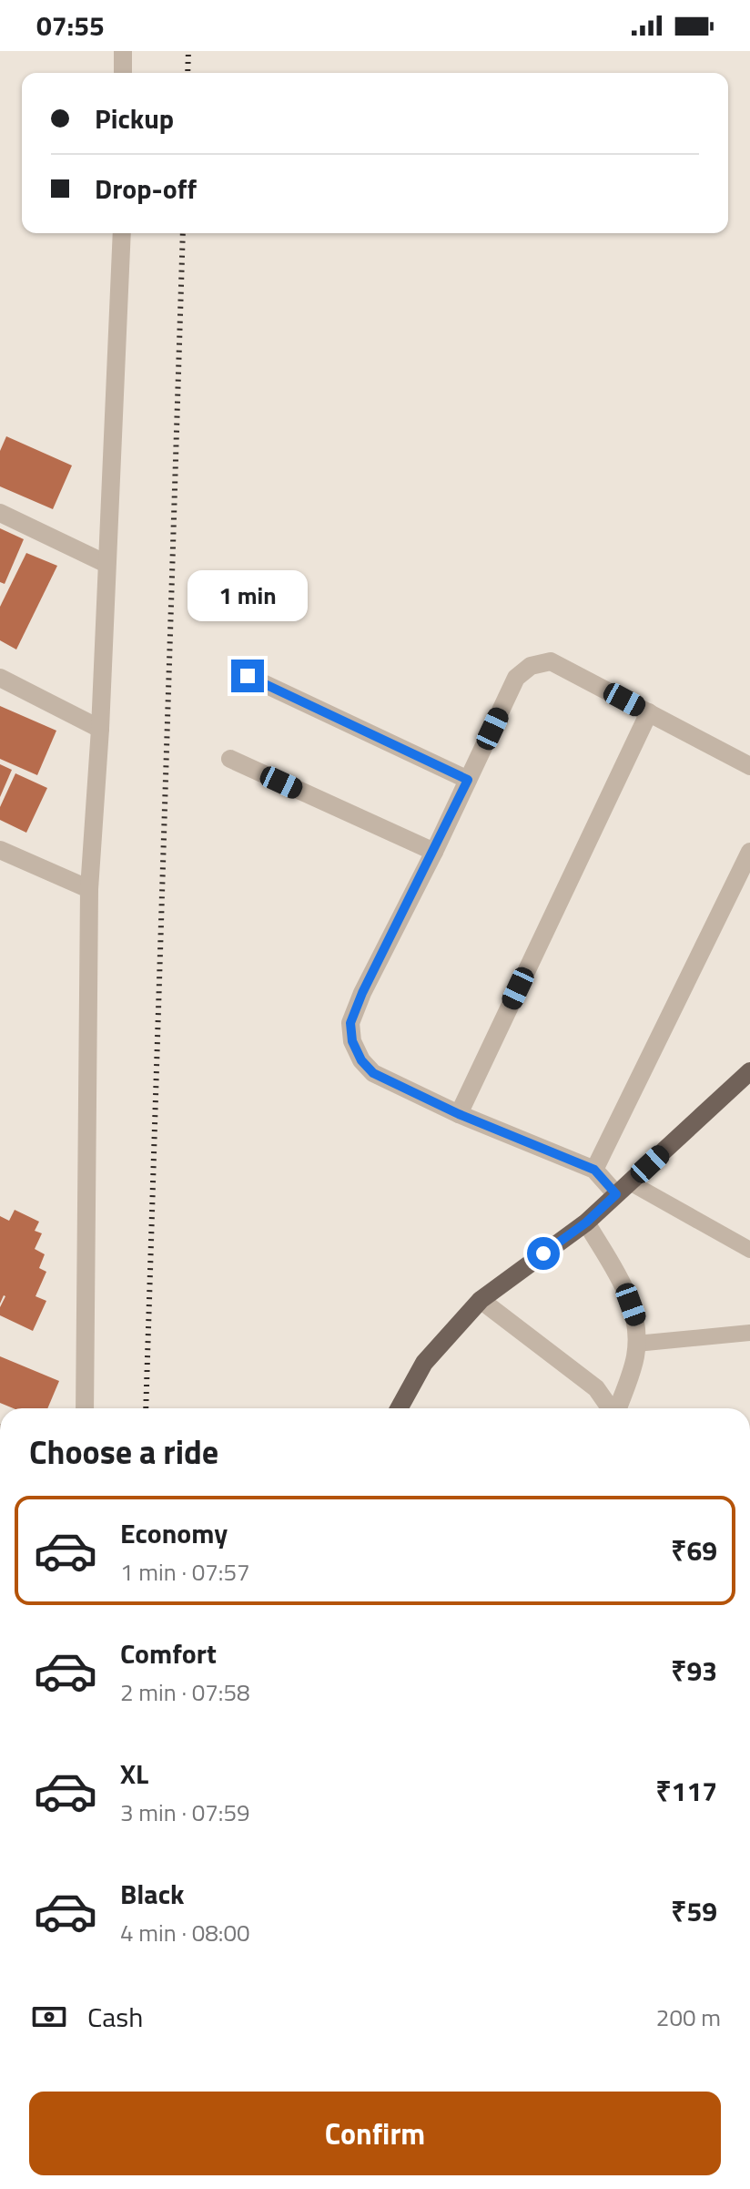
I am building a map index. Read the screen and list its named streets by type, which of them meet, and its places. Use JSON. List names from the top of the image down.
{
  "page": {
    "status": "07:55",
    "banner": ["Pickup", "Drop-off"],
    "bubble": "1 min",
    "heading": "Choose a ride",
    "list": [
      {
        "name": "Economy",
        "note": "1 min · 07:57",
        "value": "₹69"
      },
      {
        "name": "Comfort",
        "note": "2 min · 07:58",
        "value": "₹93"
      },
      {
        "name": "XL",
        "note": "3 min · 07:59",
        "value": "₹117"
      },
      {
        "name": "Black",
        "note": "4 min · 08:00",
        "value": "₹59"
      }
    ],
    "pay": ["Cash", "200 m"],
    "buttons": "Confirm"
  }
}
